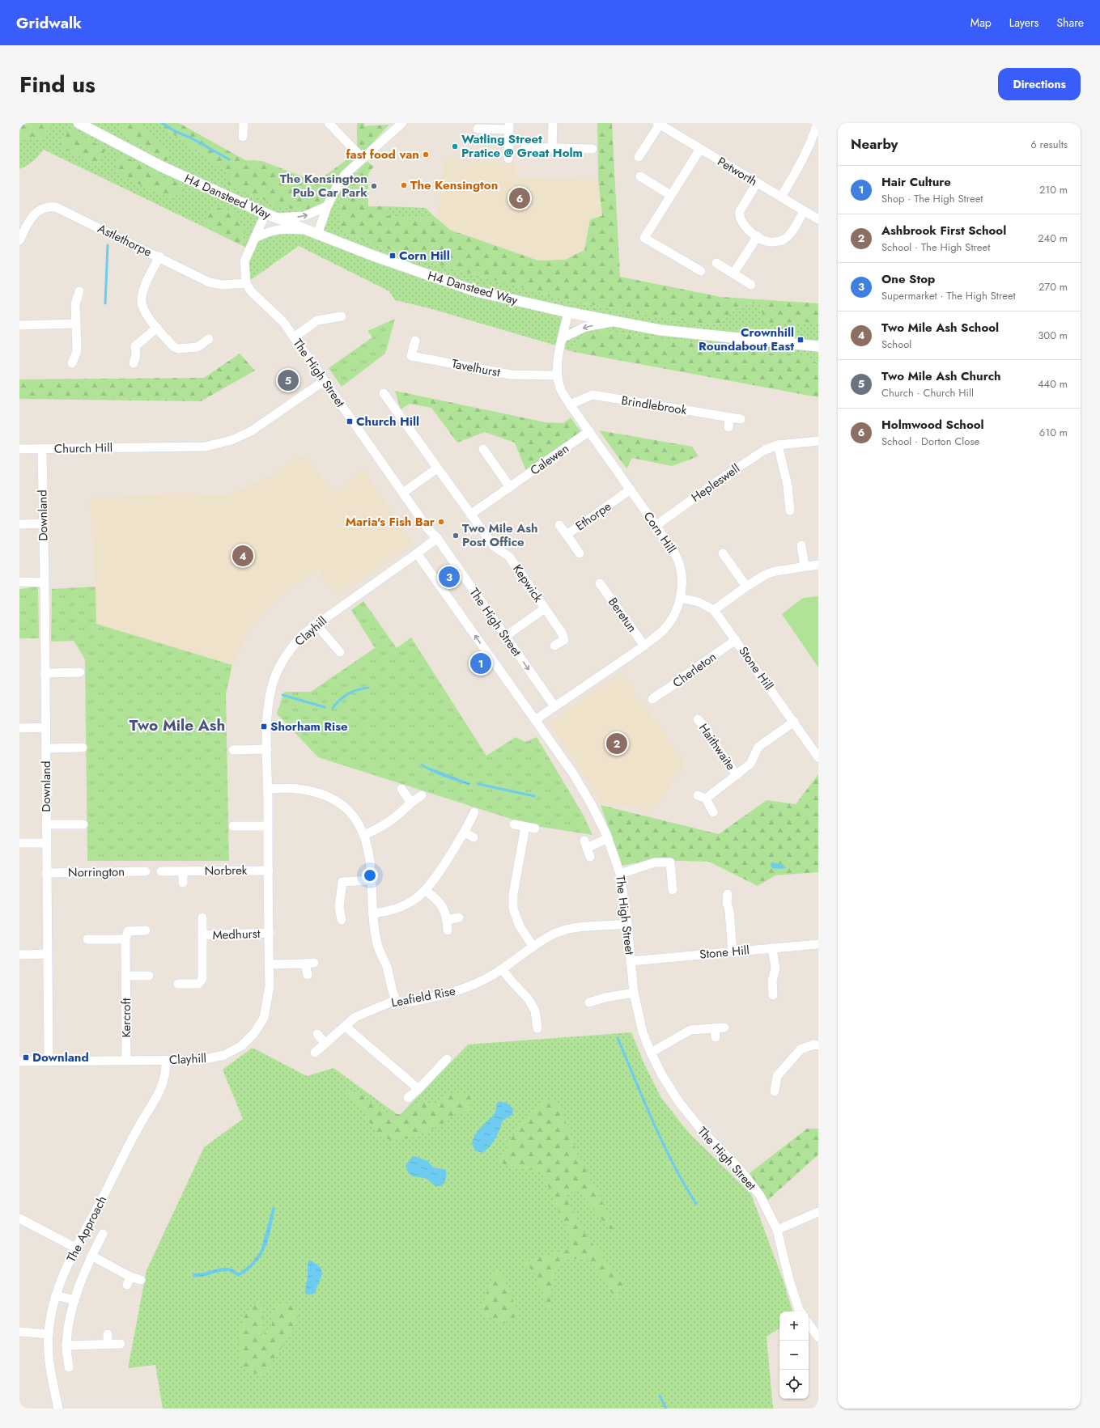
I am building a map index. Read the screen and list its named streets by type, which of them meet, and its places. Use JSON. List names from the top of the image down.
{
  "streets": {
    "street": [
      "Petworth",
      "H4 Dansteed Way",
      "Astlethorpe",
      "Tavelhurst",
      "The High Street",
      "Brindlebrook",
      "Church Hill",
      "Calewen",
      "Hepleswell",
      "Downland",
      "Ethorpe",
      "Corn Hill",
      "Kepwick",
      "Beretun",
      "Clayhill",
      "Stone Hill",
      "Cherleton",
      "Haithwaite",
      "Norbrek",
      "Norrington",
      "Medhurst",
      "Leafield Rise",
      "Kercroft",
      "The Approach"
    ]
  },
  "crossings": [
    ["H4 Dansteed Way", "Corn Hill"],
    ["Astlethorpe", "The High Street"],
    ["Tavelhurst", "Corn Hill"],
    ["The High Street", "Church Hill"],
    ["The High Street", "Corn Hill"],
    ["The High Street", "Kepwick"],
    ["The High Street", "Clayhill"],
    ["The High Street", "Stone Hill"],
    ["The High Street", "Leafield Rise"],
    ["Brindlebrook", "Corn Hill"],
    ["Church Hill", "Downland"],
    ["Calewen", "Corn Hill"],
    ["Calewen", "Kepwick"],
    ["Hepleswell", "Corn Hill"],
    ["Downland", "Clayhill"],
    ["Downland", "Norrington"],
    ["Ethorpe", "Corn Hill"],
    ["Corn Hill", "Beretun"],
    ["Corn Hill", "Stone Hill"],
    ["Clayhill", "Norbrek"],
    ["Clayhill", "Medhurst"],
    ["Clayhill", "Kercroft"],
    ["Clayhill", "The Approach"],
    ["Stone Hill", "Cherleton"],
    ["Stone Hill", "Haithwaite"]
  ],
  "districts": ["Two Mile Ash"],
  "places": {
    "other": [
      "Watling Street Pratice @ Great Holm",
      "fast food van",
      "The Kensington",
      "The Kensington Pub Car Park",
      "Maria's Fish Bar",
      "Two Mile Ash Post Office"
    ],
    "transit": [
      "Corn Hill",
      "Crownhill Roundabout East",
      "Church Hill",
      "Shorham Rise",
      "Downland"
    ]
  },
  "page": {
    "header": "Gridwalk",
    "nav": ["Map", "Layers", "Share"],
    "title": "Find us",
    "buttons": "Directions",
    "heading": ["Nearby", "6 results"],
    "list": [
      {
        "mark": "1",
        "name": "Hair Culture",
        "note": "Shop · The High Street",
        "value": "210 m"
      },
      {
        "mark": "2",
        "name": "Ashbrook First School",
        "note": "School · The High Street",
        "value": "240 m"
      },
      {
        "mark": "3",
        "name": "One Stop",
        "note": "Supermarket · The High Street",
        "value": "270 m"
      },
      {
        "mark": "4",
        "name": "Two Mile Ash School",
        "note": "School",
        "value": "300 m"
      },
      {
        "mark": "5",
        "name": "Two Mile Ash Church",
        "note": "Church · Church Hill",
        "value": "440 m"
      },
      {
        "mark": "6",
        "name": "Holmwood School",
        "note": "School · Dorton Close",
        "value": "610 m"
      }
    ],
    "pins": [
      "6",
      "5",
      "4",
      "3",
      "1",
      "2"
    ],
    "map_buttons": ["+", "−"]
  }
}
